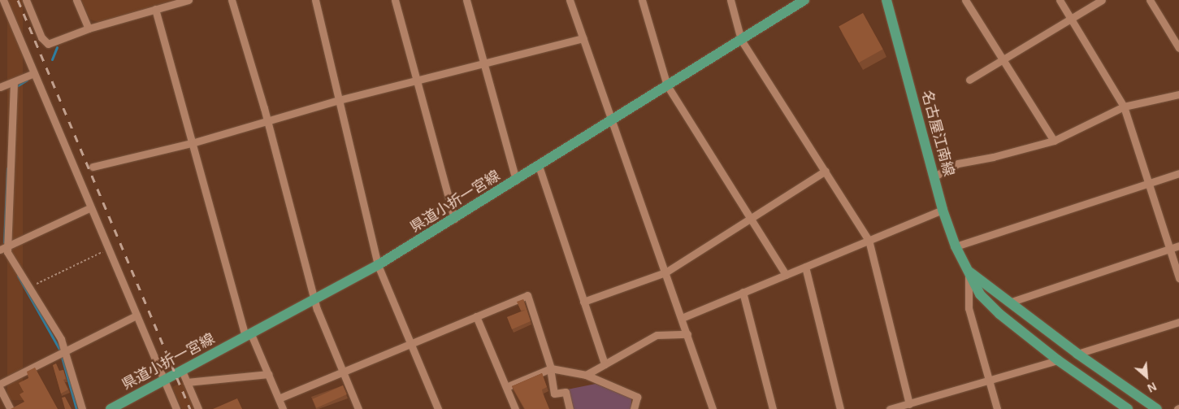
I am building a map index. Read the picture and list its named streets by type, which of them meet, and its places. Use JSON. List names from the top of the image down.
{
  "streets": {
    "main road": ["名古屋江南線", "県道小折一宮線"]
  },
  "north": "bottom right"
}
